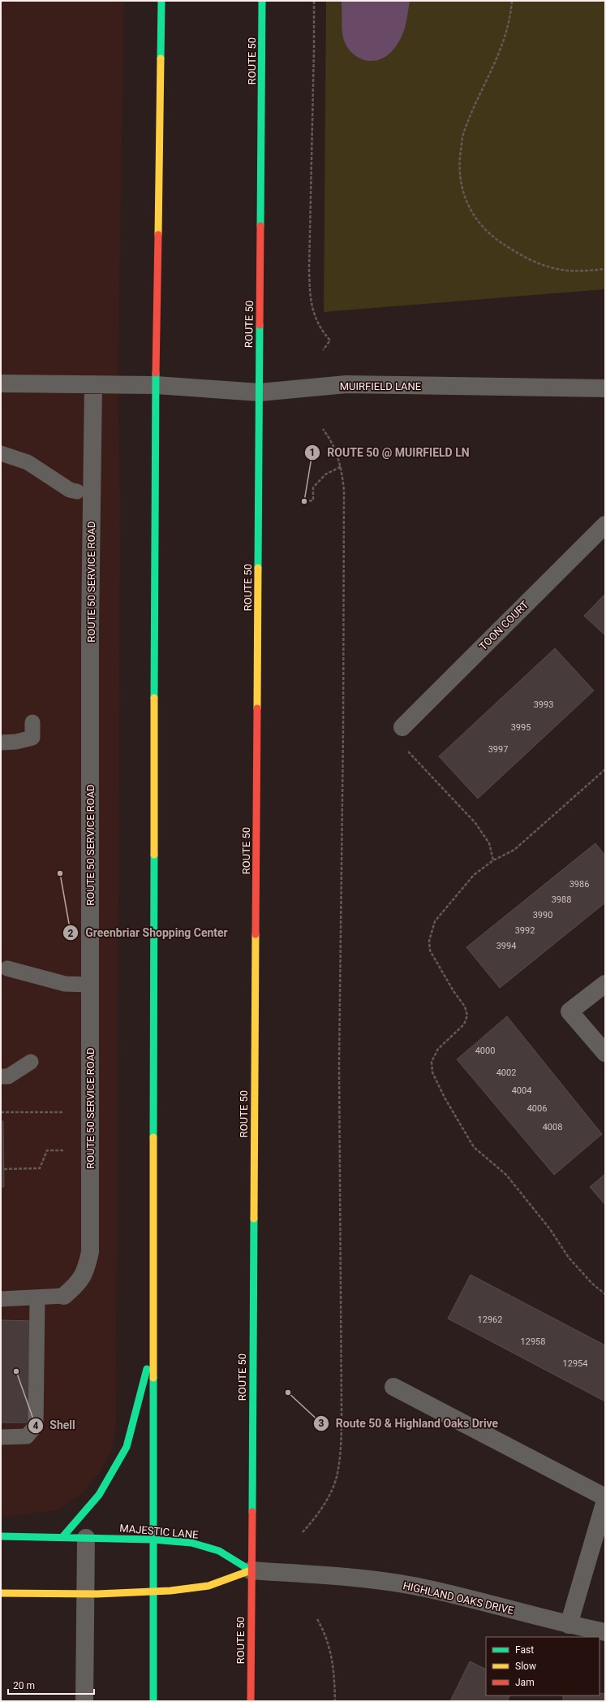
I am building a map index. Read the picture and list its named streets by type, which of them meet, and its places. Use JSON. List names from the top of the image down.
{
  "streets": {
    "main road": ["ROUTE 50", "MAJESTIC LANE"],
    "street": [
      "MUIRFIELD LANE",
      "ROUTE 50 SERVICE ROAD",
      "TOON COURT",
      "HIGHLAND OAKS DRIVE"
    ]
  },
  "crossings": [
    ["ROUTE 50", "MUIRFIELD LANE"],
    ["ROUTE 50", "MAJESTIC LANE"],
    ["ROUTE 50", "HIGHLAND OAKS DRIVE"],
    ["MUIRFIELD LANE", "ROUTE 50 SERVICE ROAD"],
    ["MAJESTIC LANE", "HIGHLAND OAKS DRIVE"]
  ],
  "places": [
    "ROUTE 50 @ MUIRFIELD LN",
    "Greenbriar Shopping Center",
    "Shell",
    "Route 50 & Highland Oaks Drive"
  ],
  "house_numbers": [
    "3993",
    "3995",
    "3997",
    "3986",
    "3988",
    "3990",
    "3992",
    "3994",
    "4000",
    "4002",
    "4004",
    "4006",
    "4008",
    "12962",
    "12958",
    "12954"
  ],
  "legend": ["Fast", "Slow", "Jam"],
  "scale_bar": "20 m"
}
